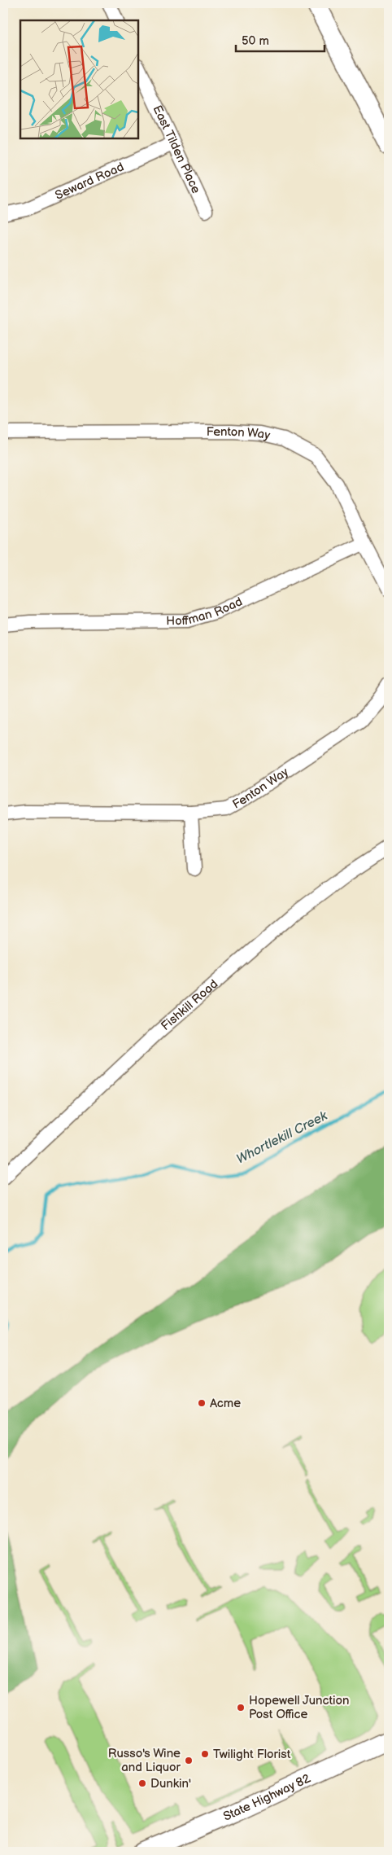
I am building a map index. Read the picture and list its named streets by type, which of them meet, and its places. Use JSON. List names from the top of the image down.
{
  "streets": {
    "main road": ["State Highway 82"],
    "street": [
      "East Tilden Place",
      "Seward Road",
      "Fenton Way",
      "Hoffman Road",
      "Fishkill Road"
    ]
  },
  "crossings": [
    ["East Tilden Place", "Seward Road"],
    ["Fenton Way", "Hoffman Road"]
  ],
  "water": ["Whortlekill Creek"],
  "places": [
    "Acme",
    "Hopewell Junction Post Office",
    "Twilight Florist",
    "Russo's Wine and Liquor",
    "Dunkin'"
  ],
  "scale_bar": "50 m"
}
